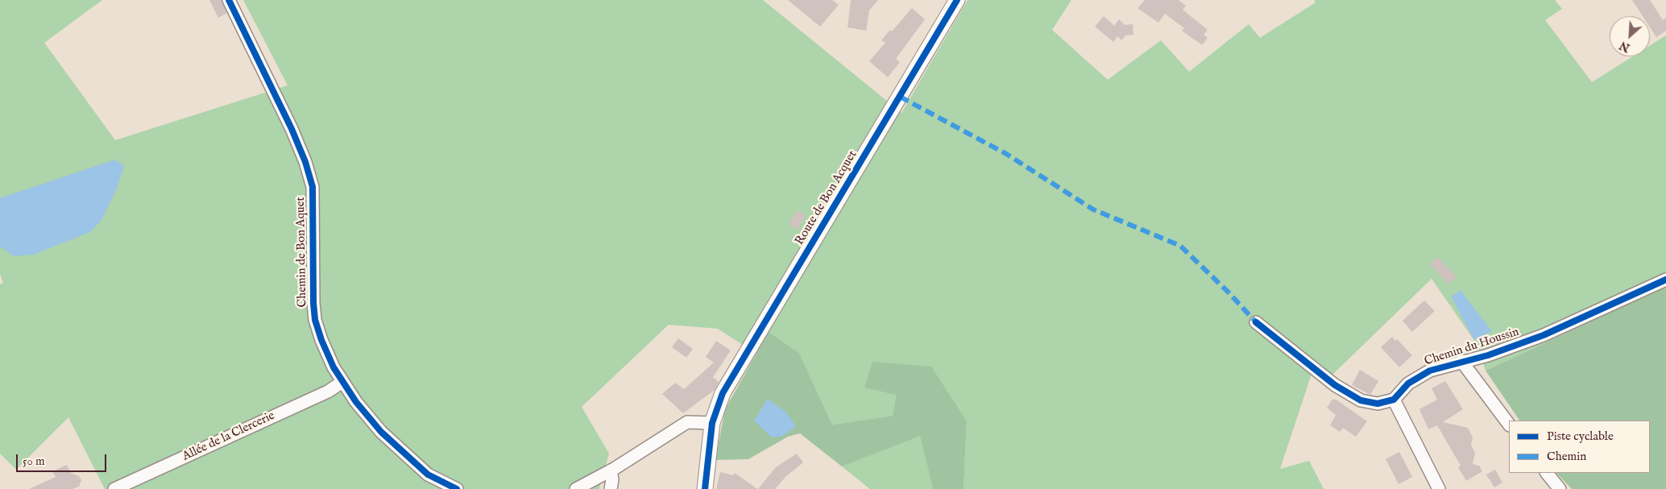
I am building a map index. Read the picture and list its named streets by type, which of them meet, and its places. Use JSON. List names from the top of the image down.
{
  "streets": {
    "street": [
      "Route de Bon Acquet",
      "Chemin de Bon Aquet",
      "Chemin du Houssin",
      "Allée de la Clercerie"
    ]
  },
  "crossings": [
    ["Chemin de Bon Aquet", "Allée de la Clercerie"]
  ],
  "legend": ["Piste cyclable", "Chemin"],
  "scale_bar": "50 m",
  "north": "bottom left"
}
